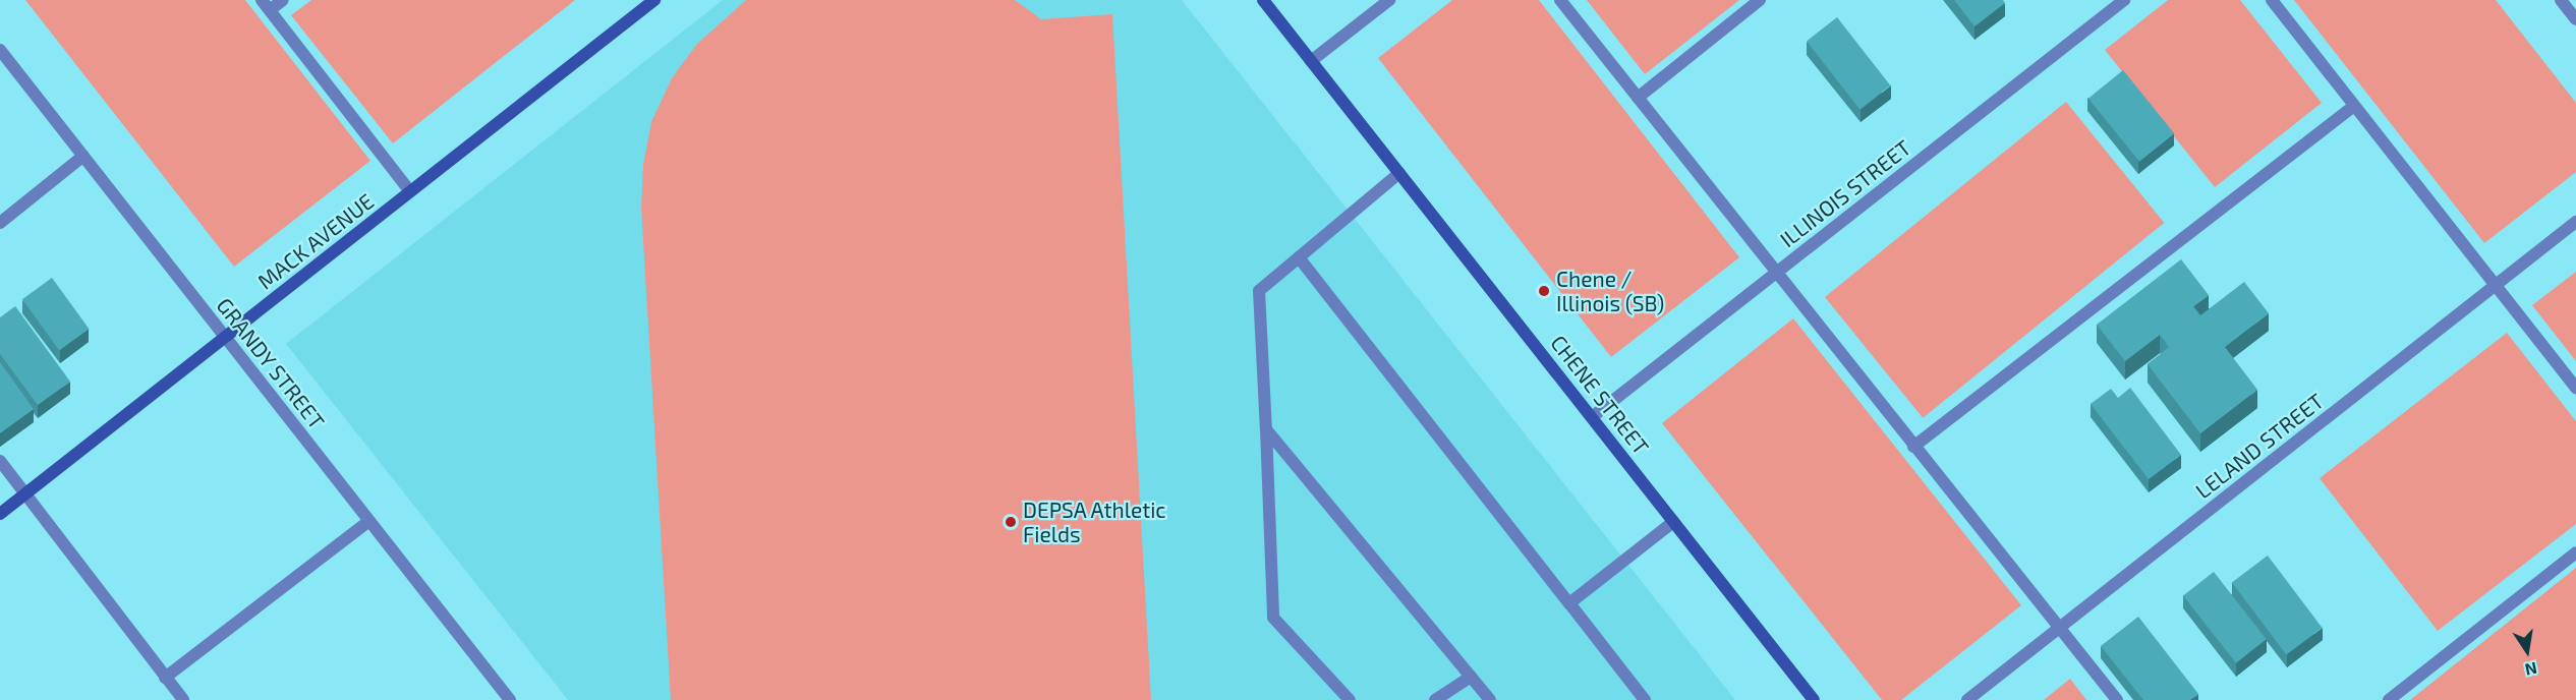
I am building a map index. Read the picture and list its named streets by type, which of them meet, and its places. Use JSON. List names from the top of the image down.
{
  "streets": {
    "street": [
      "ILLINOIS STREET",
      "MACK AVENUE",
      "GRANDY STREET",
      "CHENE STREET",
      "LELAND STREET"
    ]
  },
  "crossings": [
    ["ILLINOIS STREET", "CHENE STREET"],
    ["MACK AVENUE", "GRANDY STREET"]
  ],
  "places": ["Chene / Illinois (SB)", "DEPSA Athletic Fields"],
  "north": "bottom"
}
